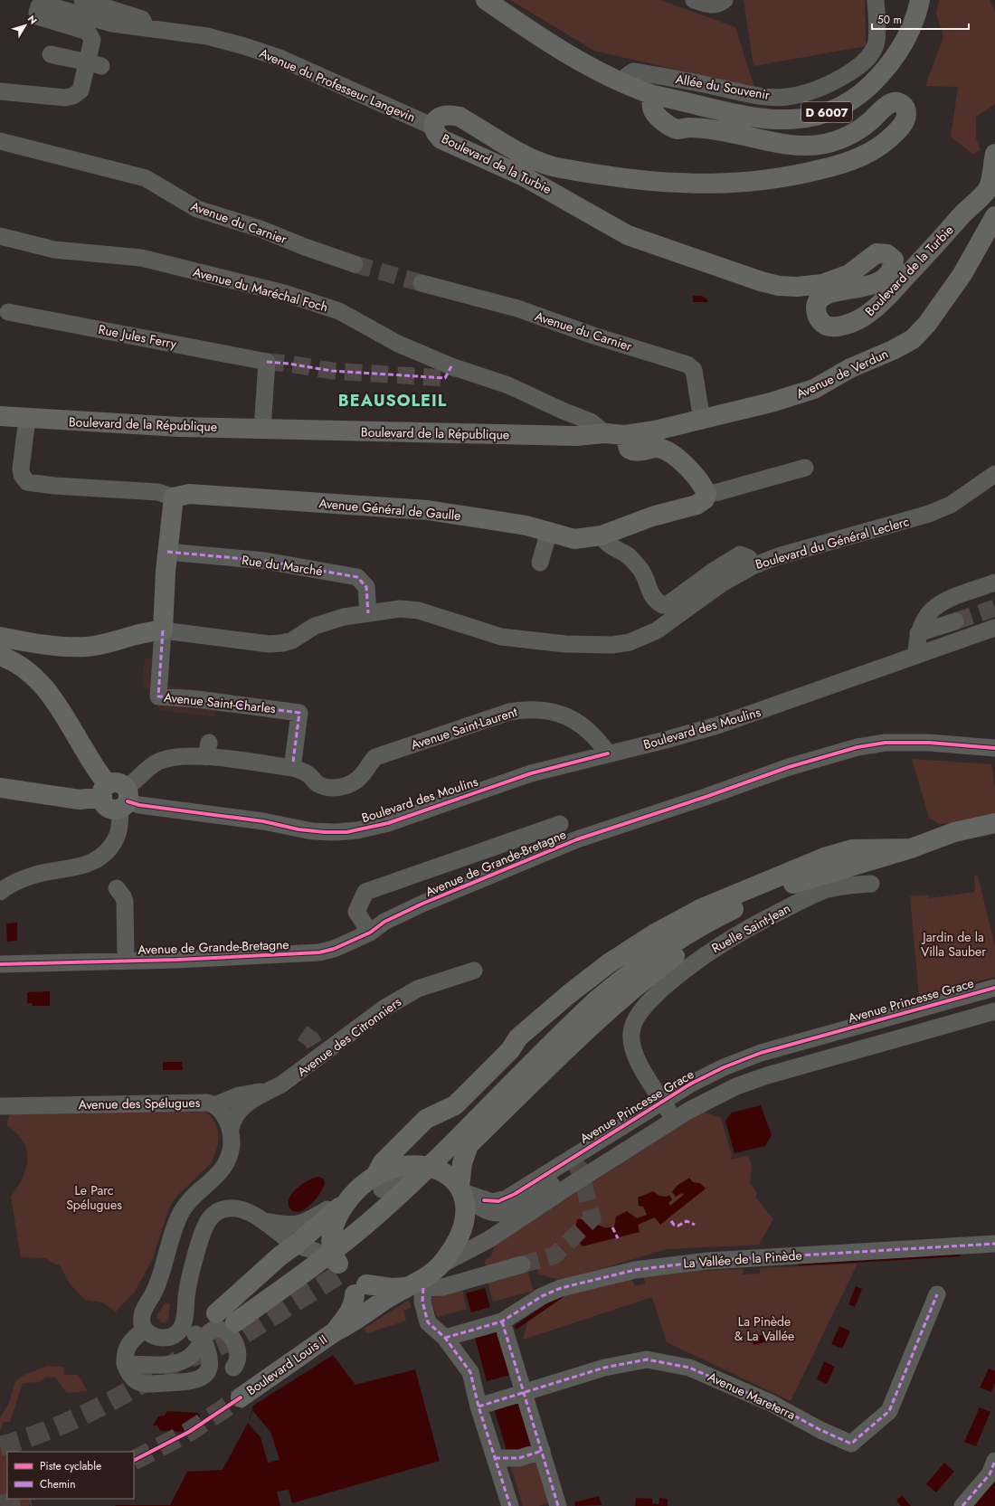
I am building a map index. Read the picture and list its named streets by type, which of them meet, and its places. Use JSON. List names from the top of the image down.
{
  "streets": {
    "main road": [
      "D 6007",
      "Boulevard de la Turbie",
      "Avenue de Verdun",
      "Boulevard de la République",
      "Avenue Général de Gaulle",
      "Boulevard du Général Leclerc",
      "Boulevard des Moulins",
      "Boulevard Louis II"
    ],
    "street": [
      "Avenue du Professeur Langevin",
      "Allée du Souvenir",
      "Avenue du Carnier",
      "Avenue du Maréchal Foch",
      "Rue Jules Ferry",
      "Rue du Marché",
      "Avenue Saint-Charles",
      "Avenue Saint-Laurent",
      "Avenue de Grande-Bretagne",
      "Ruelle Saint-Jean",
      "Avenue Princesse Grace",
      "Avenue des Citronniers",
      "Avenue des Spélugues",
      "La Vallée de la Pinède",
      "Avenue Mareterra"
    ]
  },
  "crossings": [
    ["Avenue du Professeur Langevin", "Boulevard de la Turbie"],
    ["Allée du Souvenir", "D 6007"],
    ["D 6007", "Boulevard de la Turbie"],
    ["Avenue du Carnier", "Avenue de Verdun"],
    ["Avenue du Maréchal Foch", "Boulevard de la République"],
    ["Rue Jules Ferry", "Boulevard de la République"],
    ["Avenue de Verdun", "Boulevard de la République"],
    ["Boulevard du Général Leclerc", "Rue du Marché"],
    ["Boulevard du Général Leclerc", "Avenue Saint-Charles"],
    ["Avenue Saint-Laurent", "Boulevard des Moulins"],
    ["Ruelle Saint-Jean", "Avenue Princesse Grace"],
    ["Avenue des Citronniers", "Avenue des Spélugues"]
  ],
  "districts": ["BEAUSOLEIL"],
  "parks": ["Jardin de la Villa Sauber", "Le Parc Spélugues", "La Pinède & La Vallée"],
  "legend": ["Piste cyclable", "Chemin"],
  "scale_bar": "50 m",
  "north": "top right"
}
